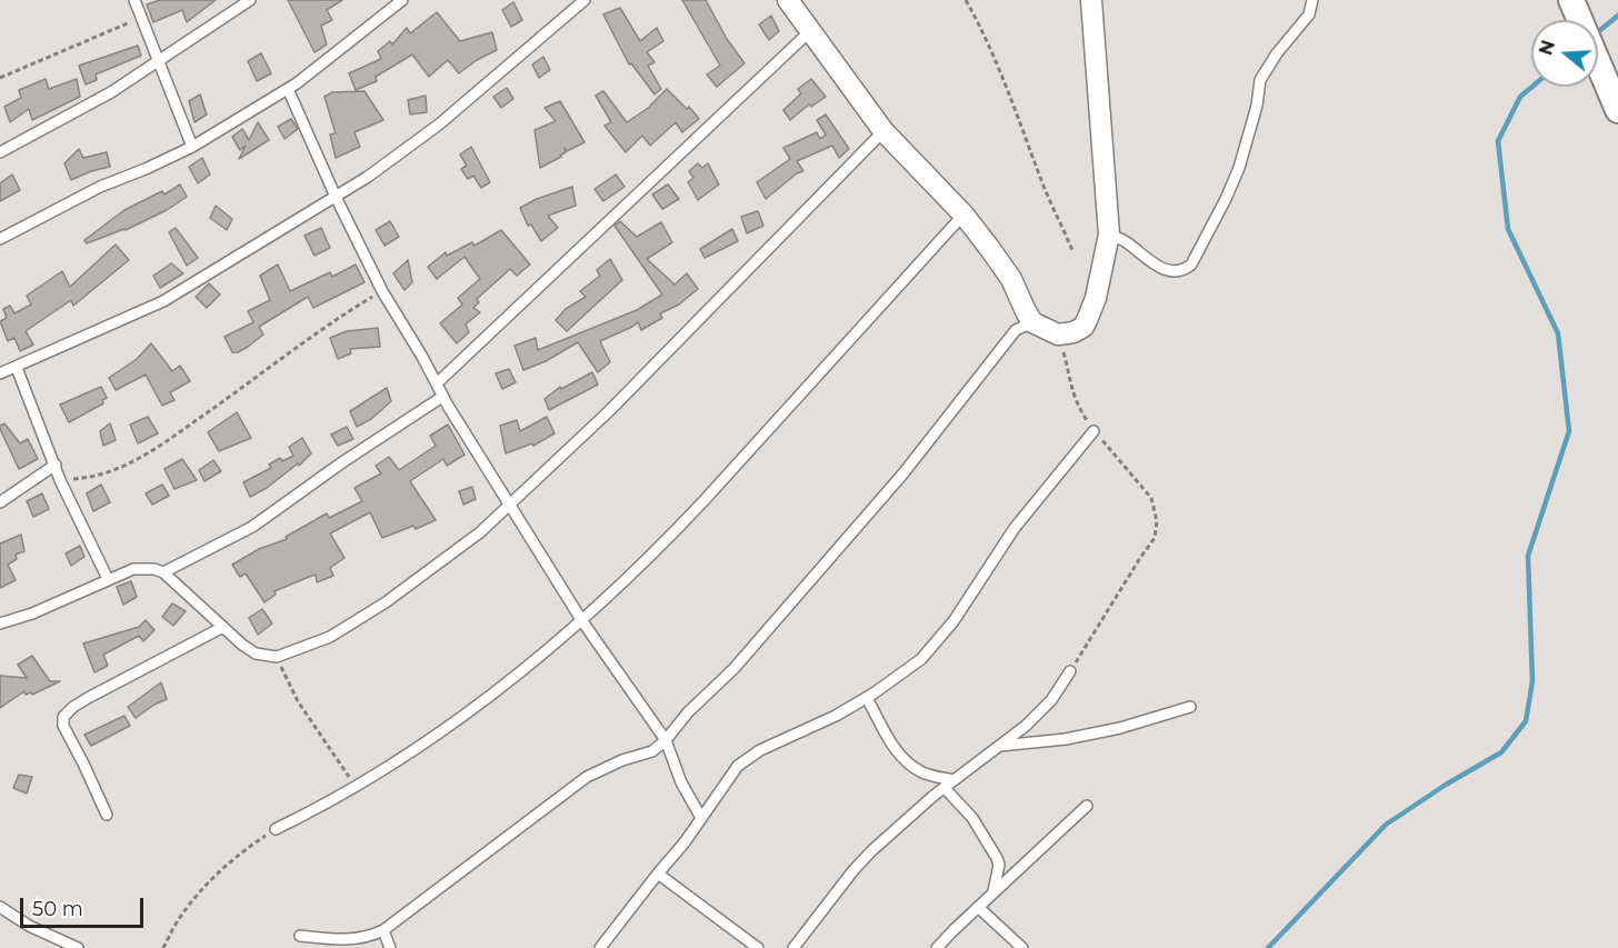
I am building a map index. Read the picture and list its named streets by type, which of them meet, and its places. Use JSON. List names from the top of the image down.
{
  "scale_bar": "50 m",
  "north": "left"
}
